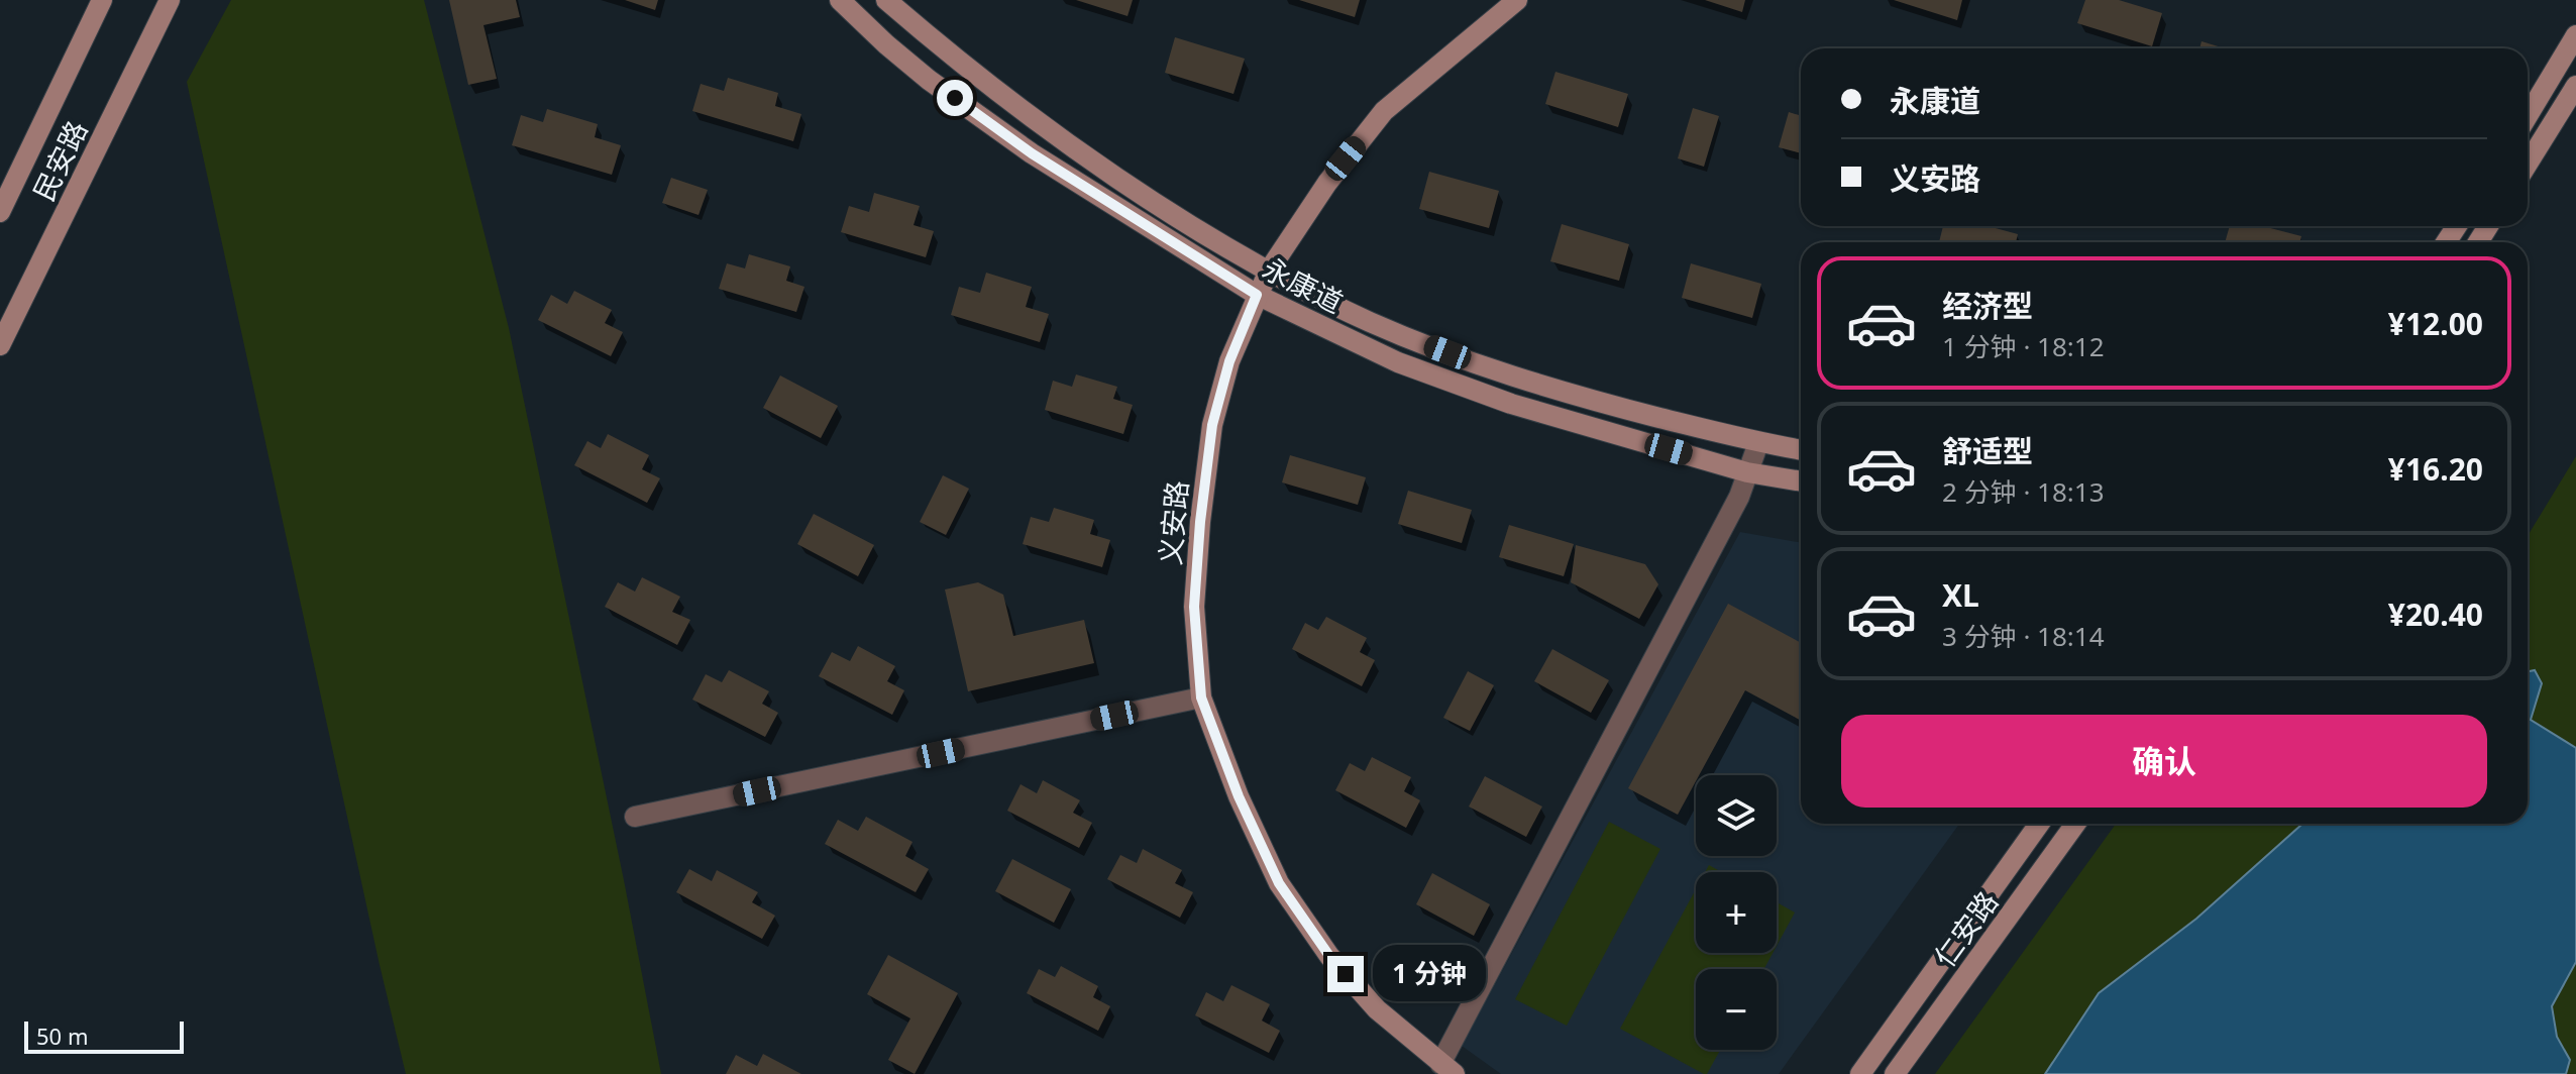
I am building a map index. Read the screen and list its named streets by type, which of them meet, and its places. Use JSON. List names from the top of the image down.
{
  "streets": {
    "street": [
      "民安路",
      "永康道",
      "义安路",
      "仁安路"
    ]
  },
  "crossings": [
    ["永康道", "义安路"]
  ],
  "scale_bar": "50 m",
  "page": {
    "banner": ["永康道", "义安路"],
    "list": [
      {
        "name": "经济型",
        "note": "1 分钟 · 18:12",
        "value": "¥12.00"
      },
      {
        "name": "舒适型",
        "note": "2 分钟 · 18:13",
        "value": "¥16.20"
      },
      {
        "name": "XL",
        "note": "3 分钟 · 18:14",
        "value": "¥20.40"
      }
    ],
    "buttons": "确认",
    "map_buttons": ["+", "−"],
    "bubble": "1 分钟",
    "scale": "50 m"
  }
}
